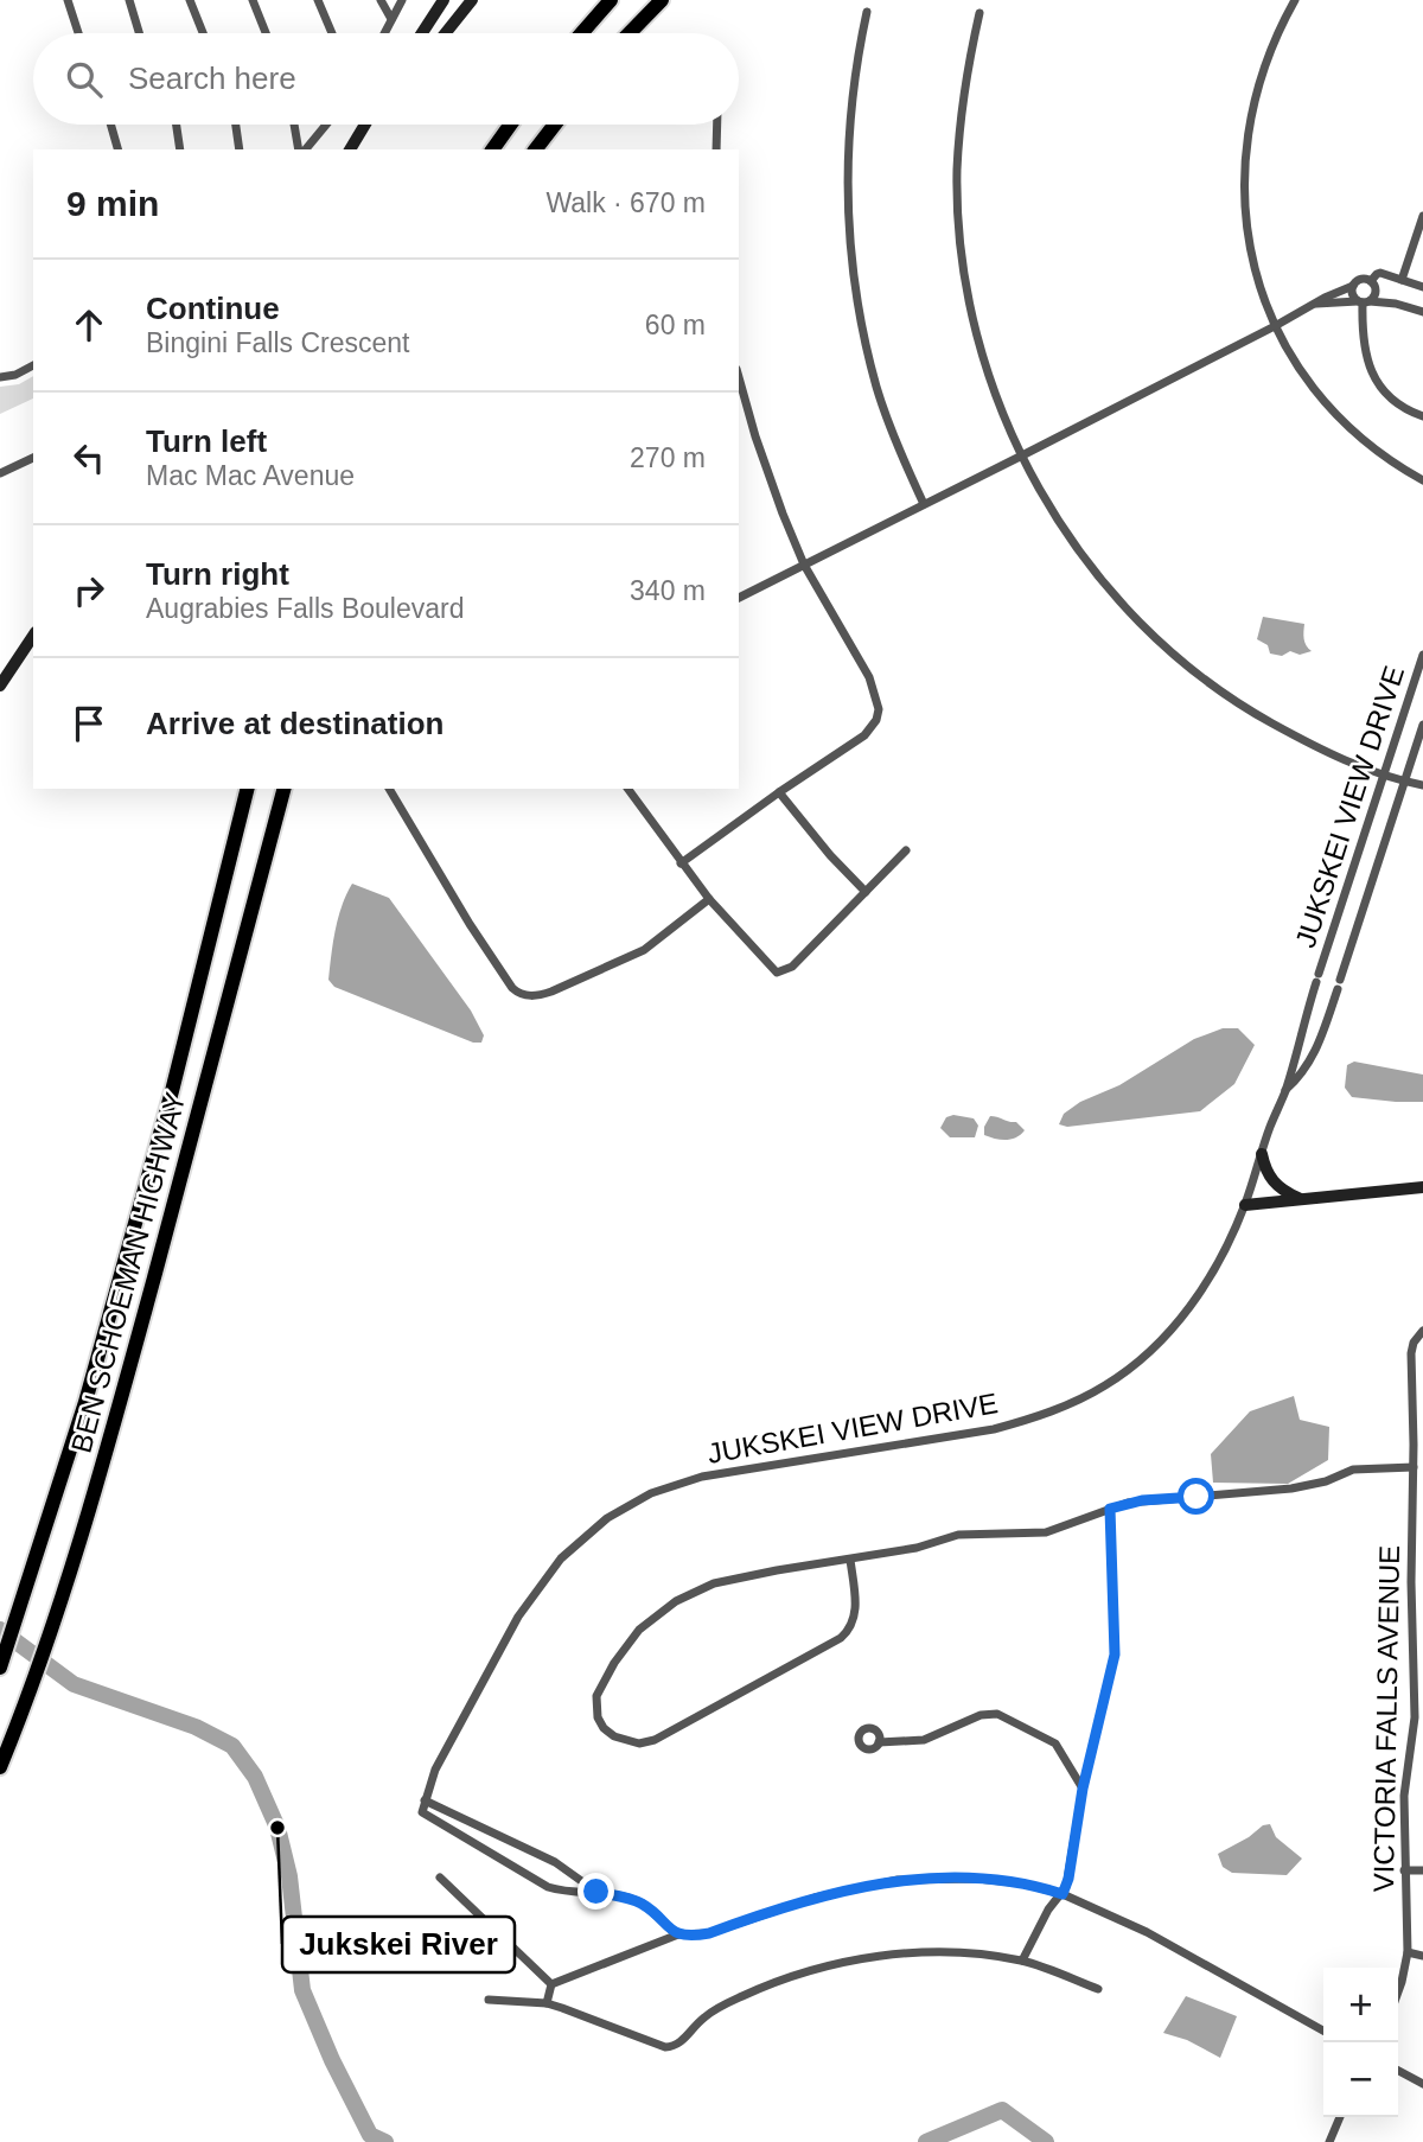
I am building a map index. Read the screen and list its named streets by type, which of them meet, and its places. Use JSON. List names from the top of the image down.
{
  "streets": {
    "highway": ["BEN SCHOEMAN HIGHWAY"],
    "street": ["JUKSKEI VIEW DRIVE", "VICTORIA FALLS AVENUE"]
  },
  "places": ["Jukskei River"],
  "page": {
    "search": "Search here",
    "heading": ["9 min", "Walk · 670 m"],
    "list": [
      ["Continue", "Bingini Falls Crescent", "60 m"],
      ["Turn left", "Mac Mac Avenue", "270 m"],
      ["Turn right", "Augrabies Falls Boulevard", "340 m"],
      "Arrive at destination"
    ],
    "map_buttons": ["+", "−"]
  }
}
